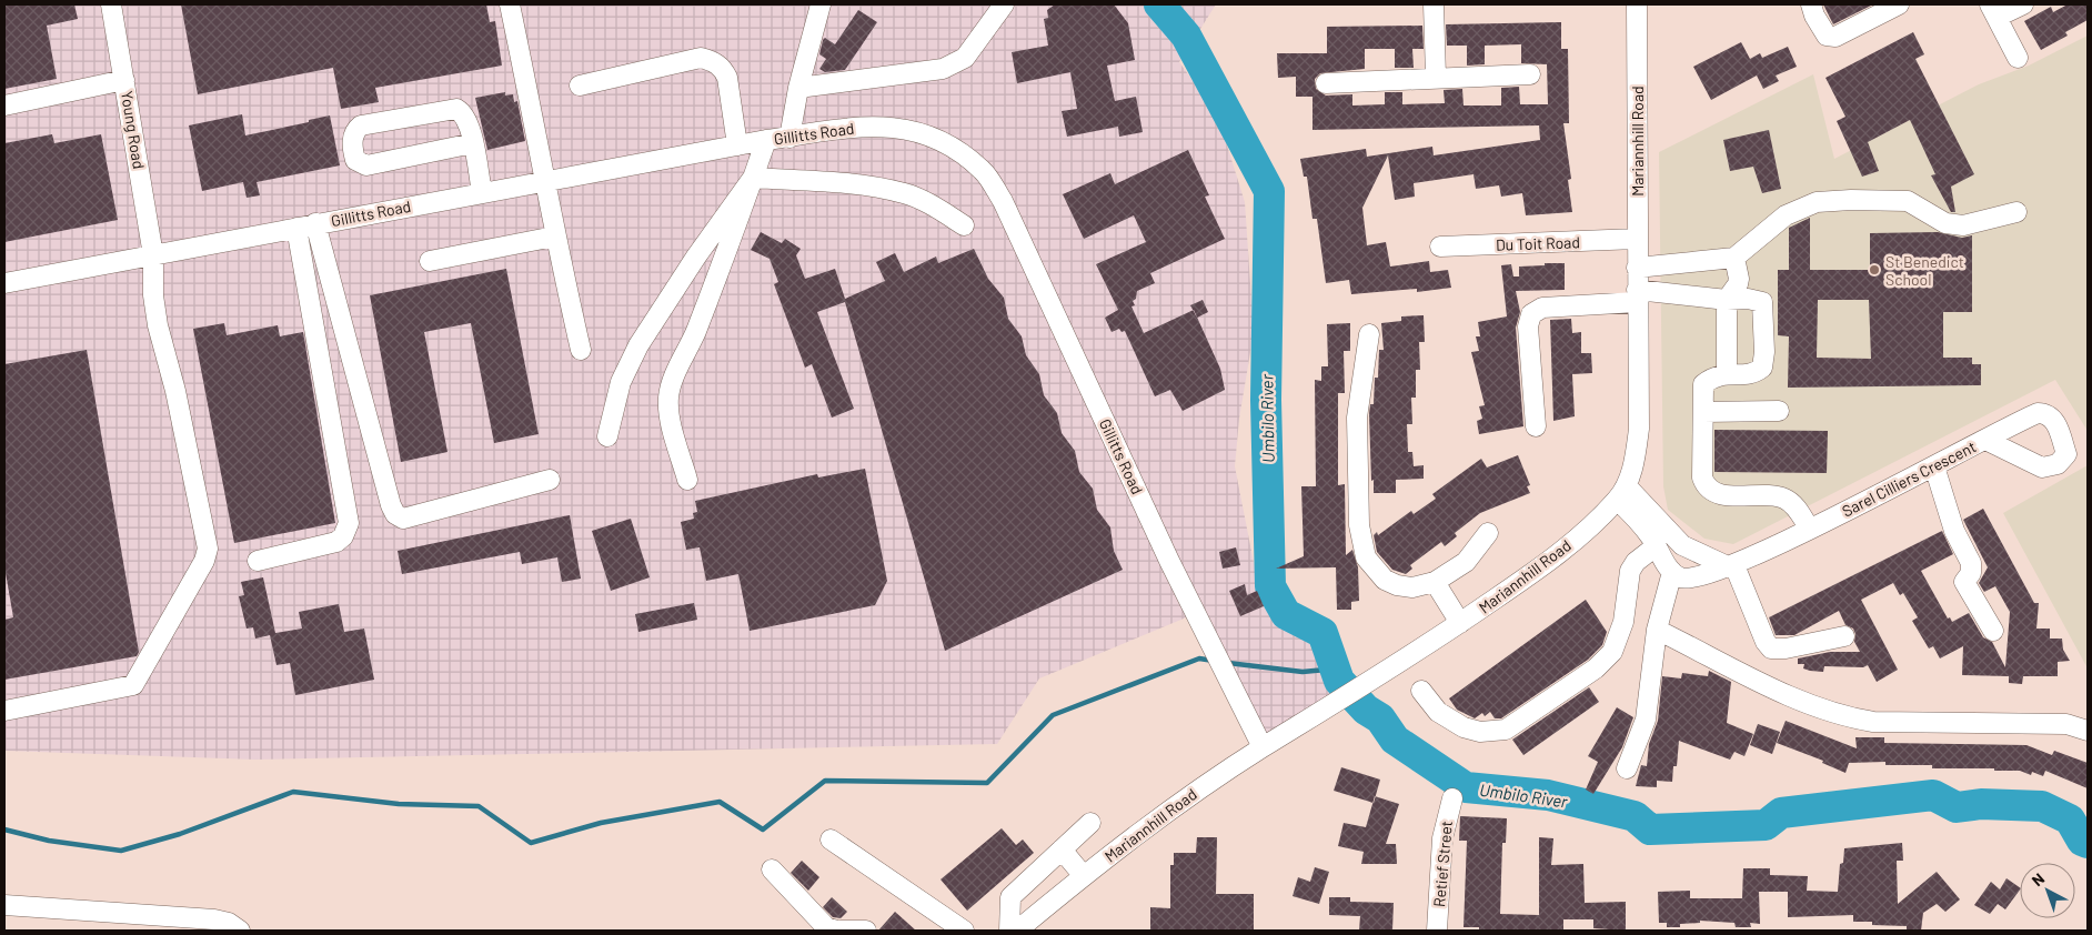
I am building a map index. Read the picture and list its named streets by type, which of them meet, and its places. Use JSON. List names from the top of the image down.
{
  "streets": {
    "street": [
      "Young Road",
      "Gillitts Road",
      "Mariannhill Road",
      "Du Toit Road",
      "Sarel Cilliers Crescent",
      "Retief Street"
    ]
  },
  "crossings": [
    ["Young Road", "Gillitts Road"],
    ["Gillitts Road", "Mariannhill Road"],
    ["Mariannhill Road", "Du Toit Road"]
  ],
  "water": ["Umbilo River"],
  "places": ["St Benedict School"],
  "north": "top left"
}
